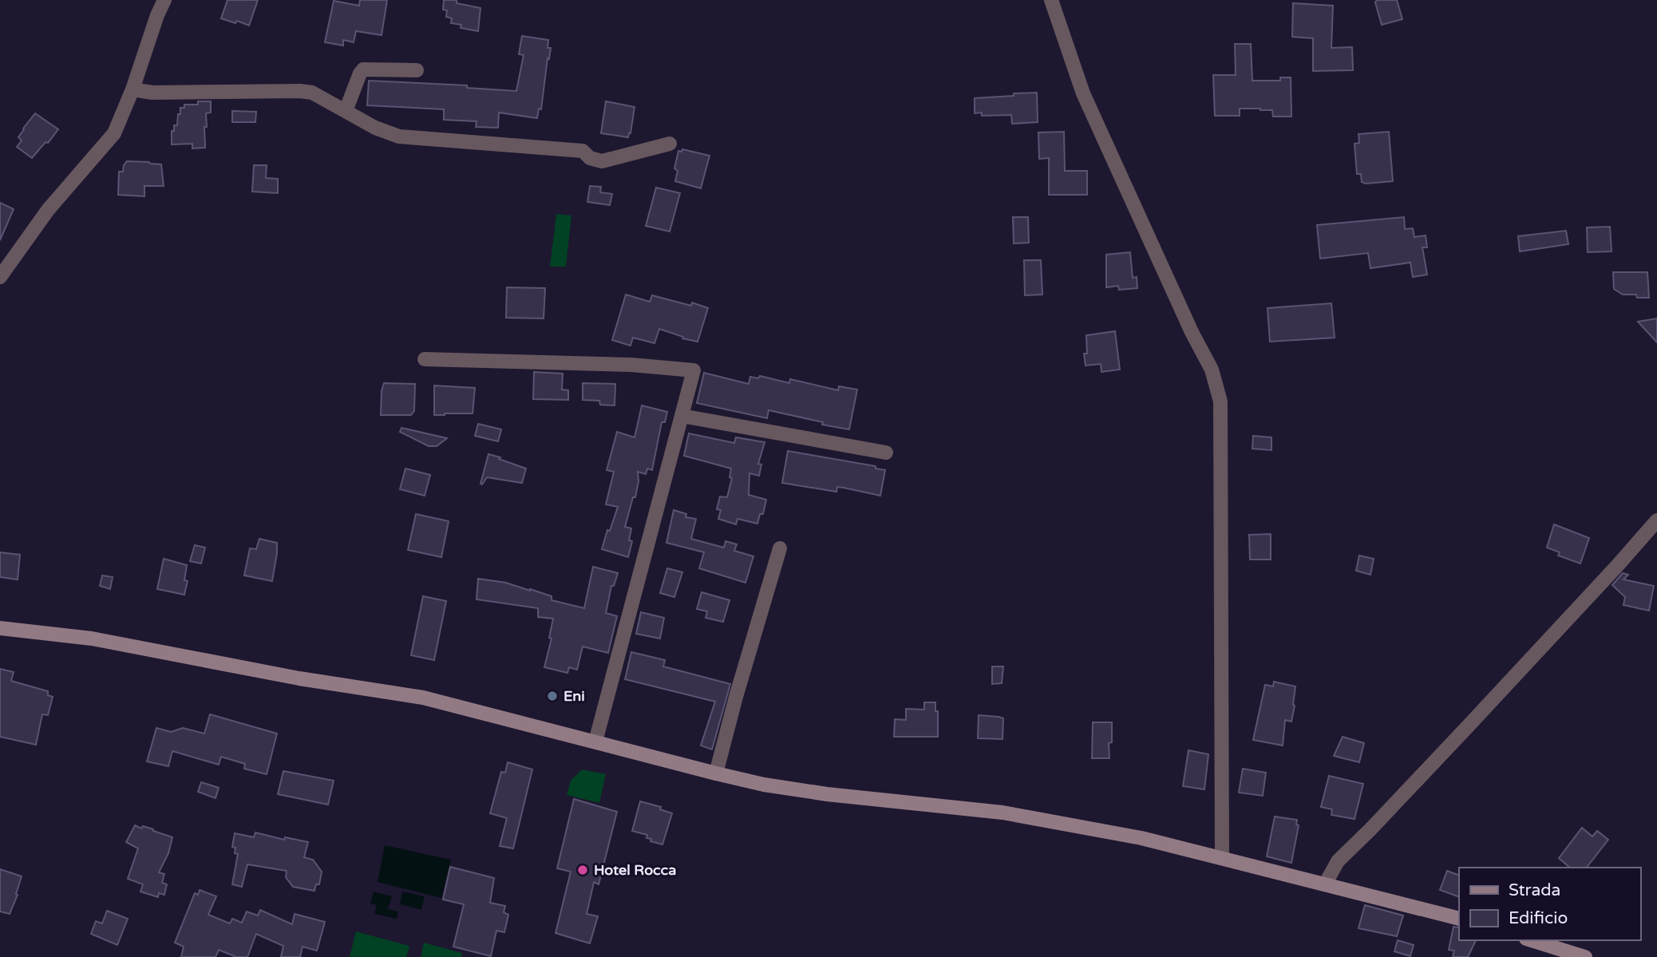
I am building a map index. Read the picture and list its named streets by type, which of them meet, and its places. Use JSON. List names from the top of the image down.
{
  "places": ["Eni", "Hotel Rocca"],
  "legend": ["Strada", "Edificio"]
}
